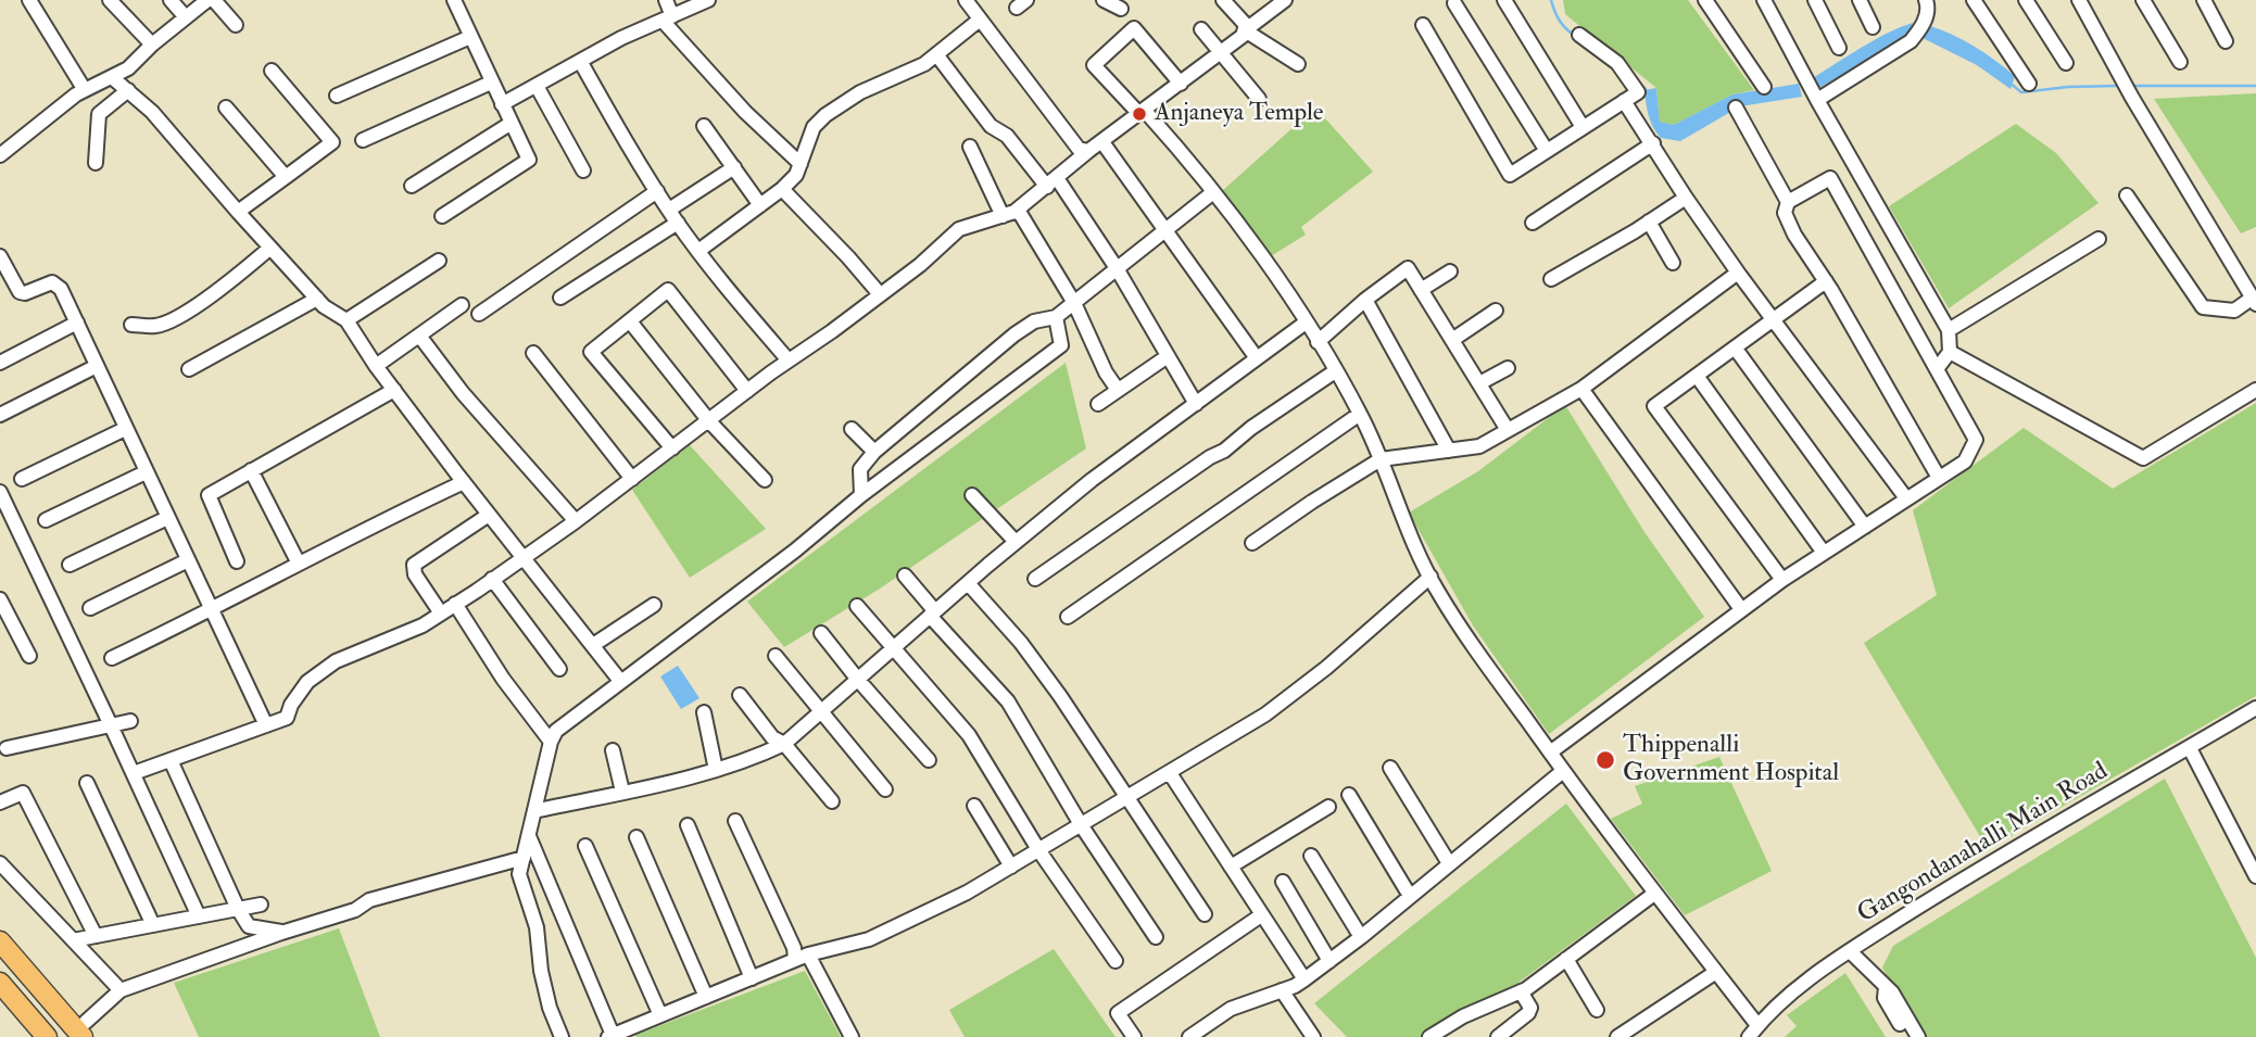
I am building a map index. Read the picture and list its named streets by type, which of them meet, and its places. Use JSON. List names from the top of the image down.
{
  "streets": {
    "street": ["Gangondanahalli Main Road"]
  },
  "places": ["Anjaneya Temple", "Thippenalli Government Hospital"]
}
